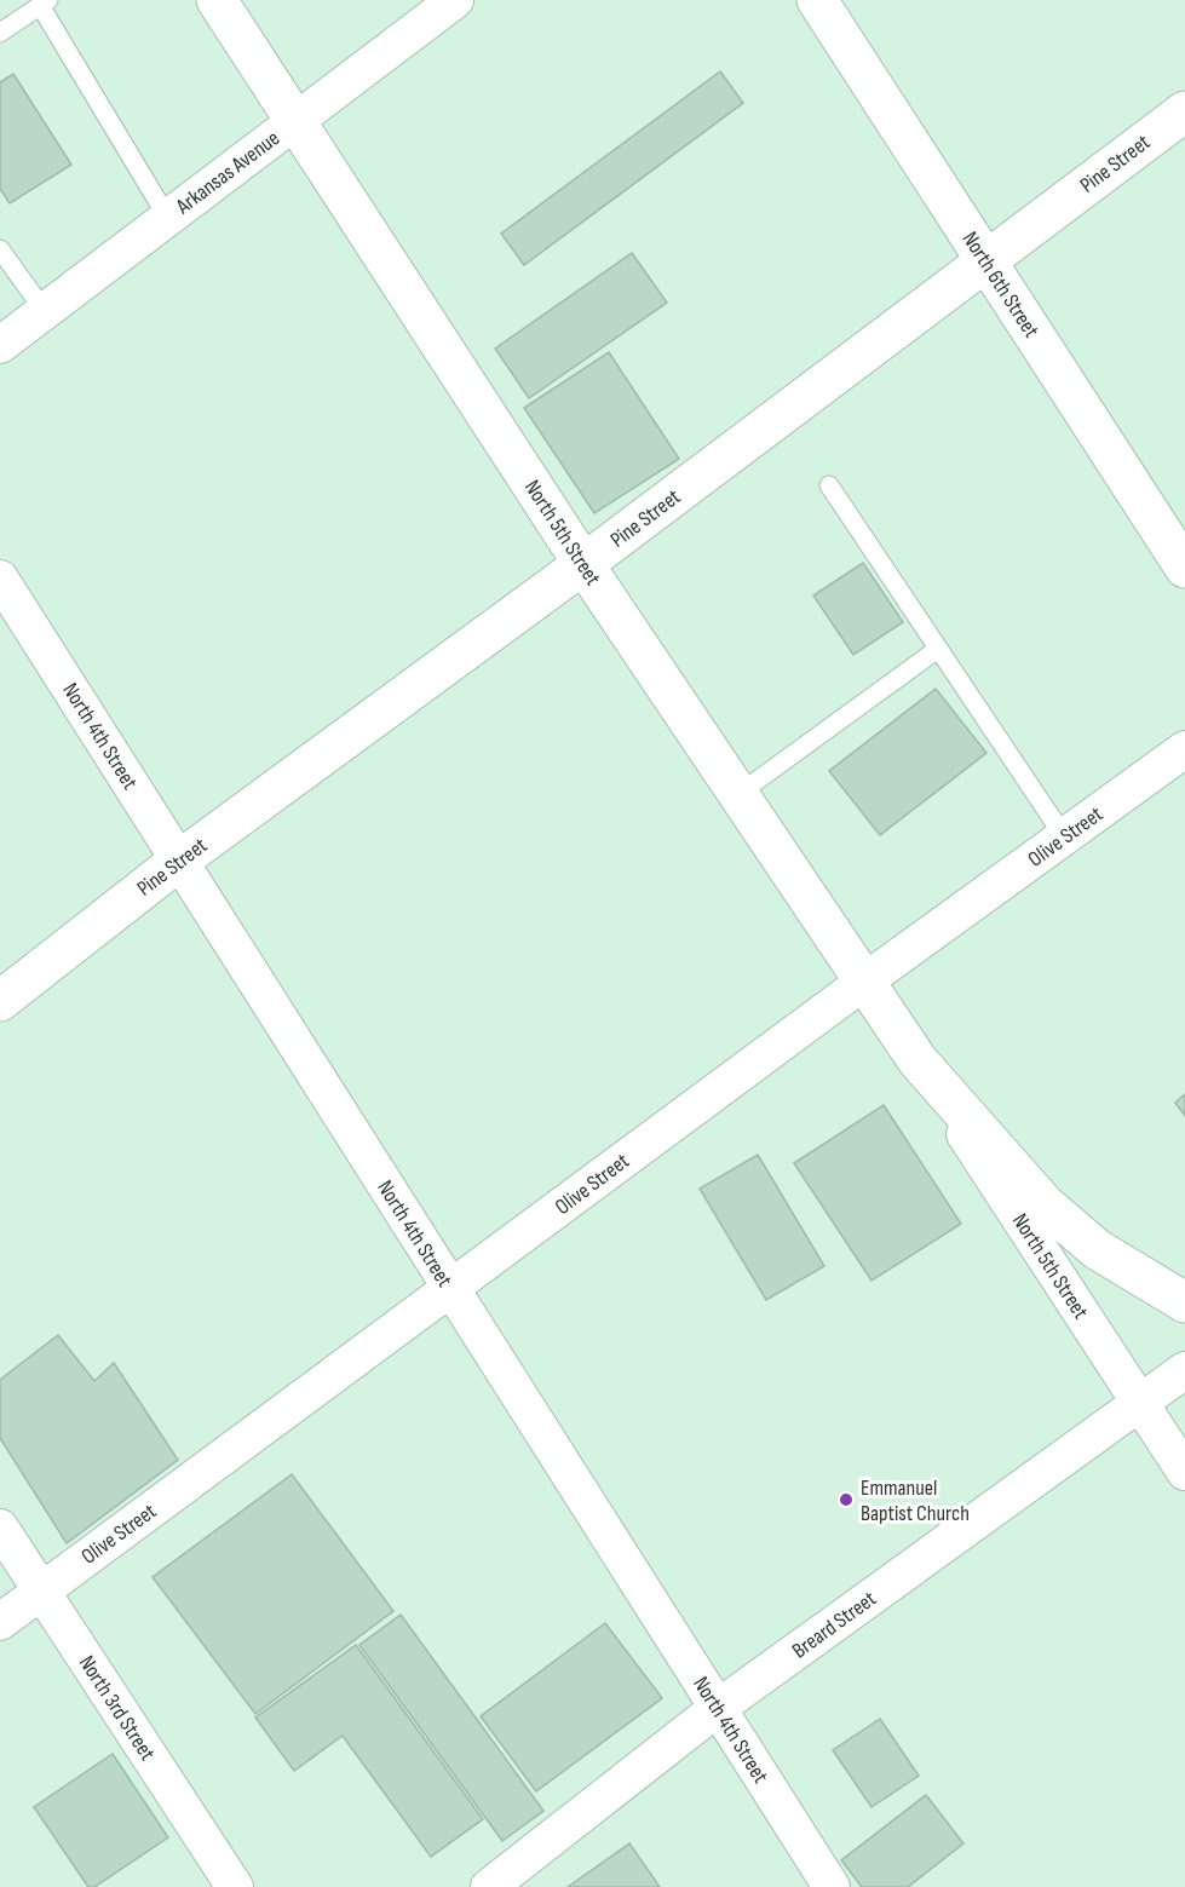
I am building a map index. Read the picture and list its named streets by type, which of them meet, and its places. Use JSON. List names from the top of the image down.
{
  "streets": {
    "main road": ["Pine Street", "North 6th Street", "North 5th Street"],
    "street": [
      "Arkansas Avenue",
      "North 4th Street",
      "Olive Street",
      "Breard Street",
      "North 3rd Street"
    ]
  },
  "crossings": [
    ["Pine Street", "North 6th Street"],
    ["Pine Street", "North 5th Street"],
    ["Pine Street", "North 4th Street"],
    ["Arkansas Avenue", "North 5th Street"],
    ["North 5th Street", "Olive Street"],
    ["North 5th Street", "Breard Street"],
    ["North 4th Street", "Olive Street"],
    ["North 4th Street", "Breard Street"],
    ["Olive Street", "North 3rd Street"]
  ],
  "places": ["Emmanuel Baptist Church"]
}
